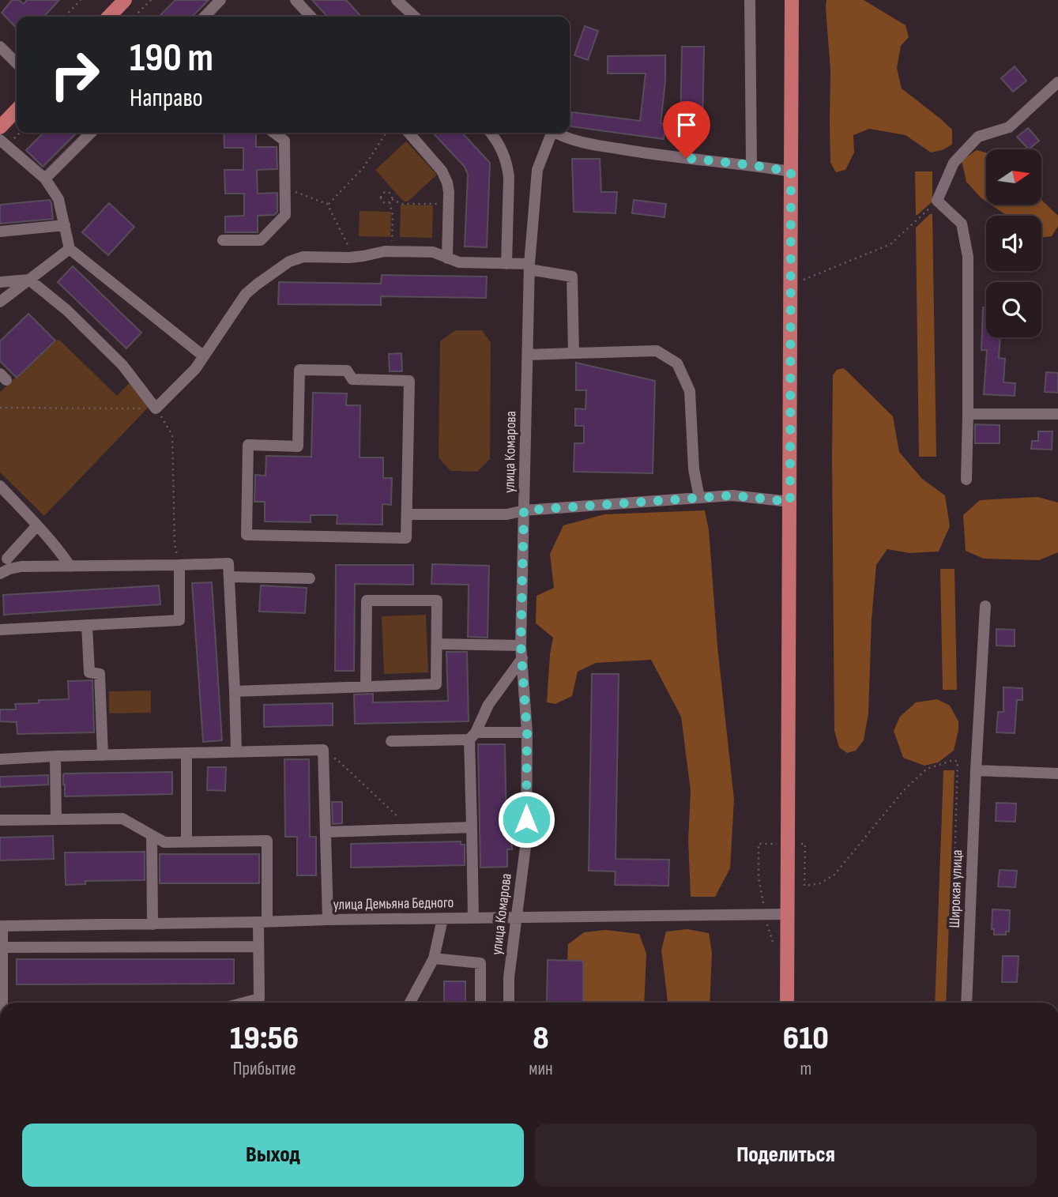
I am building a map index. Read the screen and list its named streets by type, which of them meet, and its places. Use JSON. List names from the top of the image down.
{
  "streets": {
    "street": ["улица Комарова", "Широкая улица", "улица Демьяна Бедного"]
  },
  "crossings": [
    ["улица Комарова", "улица Демьяна Бедного"]
  ],
  "north": "right",
  "page": {
    "turn": ["190 m", "Направо"],
    "eta": [
      "19:56",
      "Прибытие",
      "8",
      "мин",
      "610",
      "m"
    ],
    "buttons": ["Выход", "Поделиться"]
  }
}
